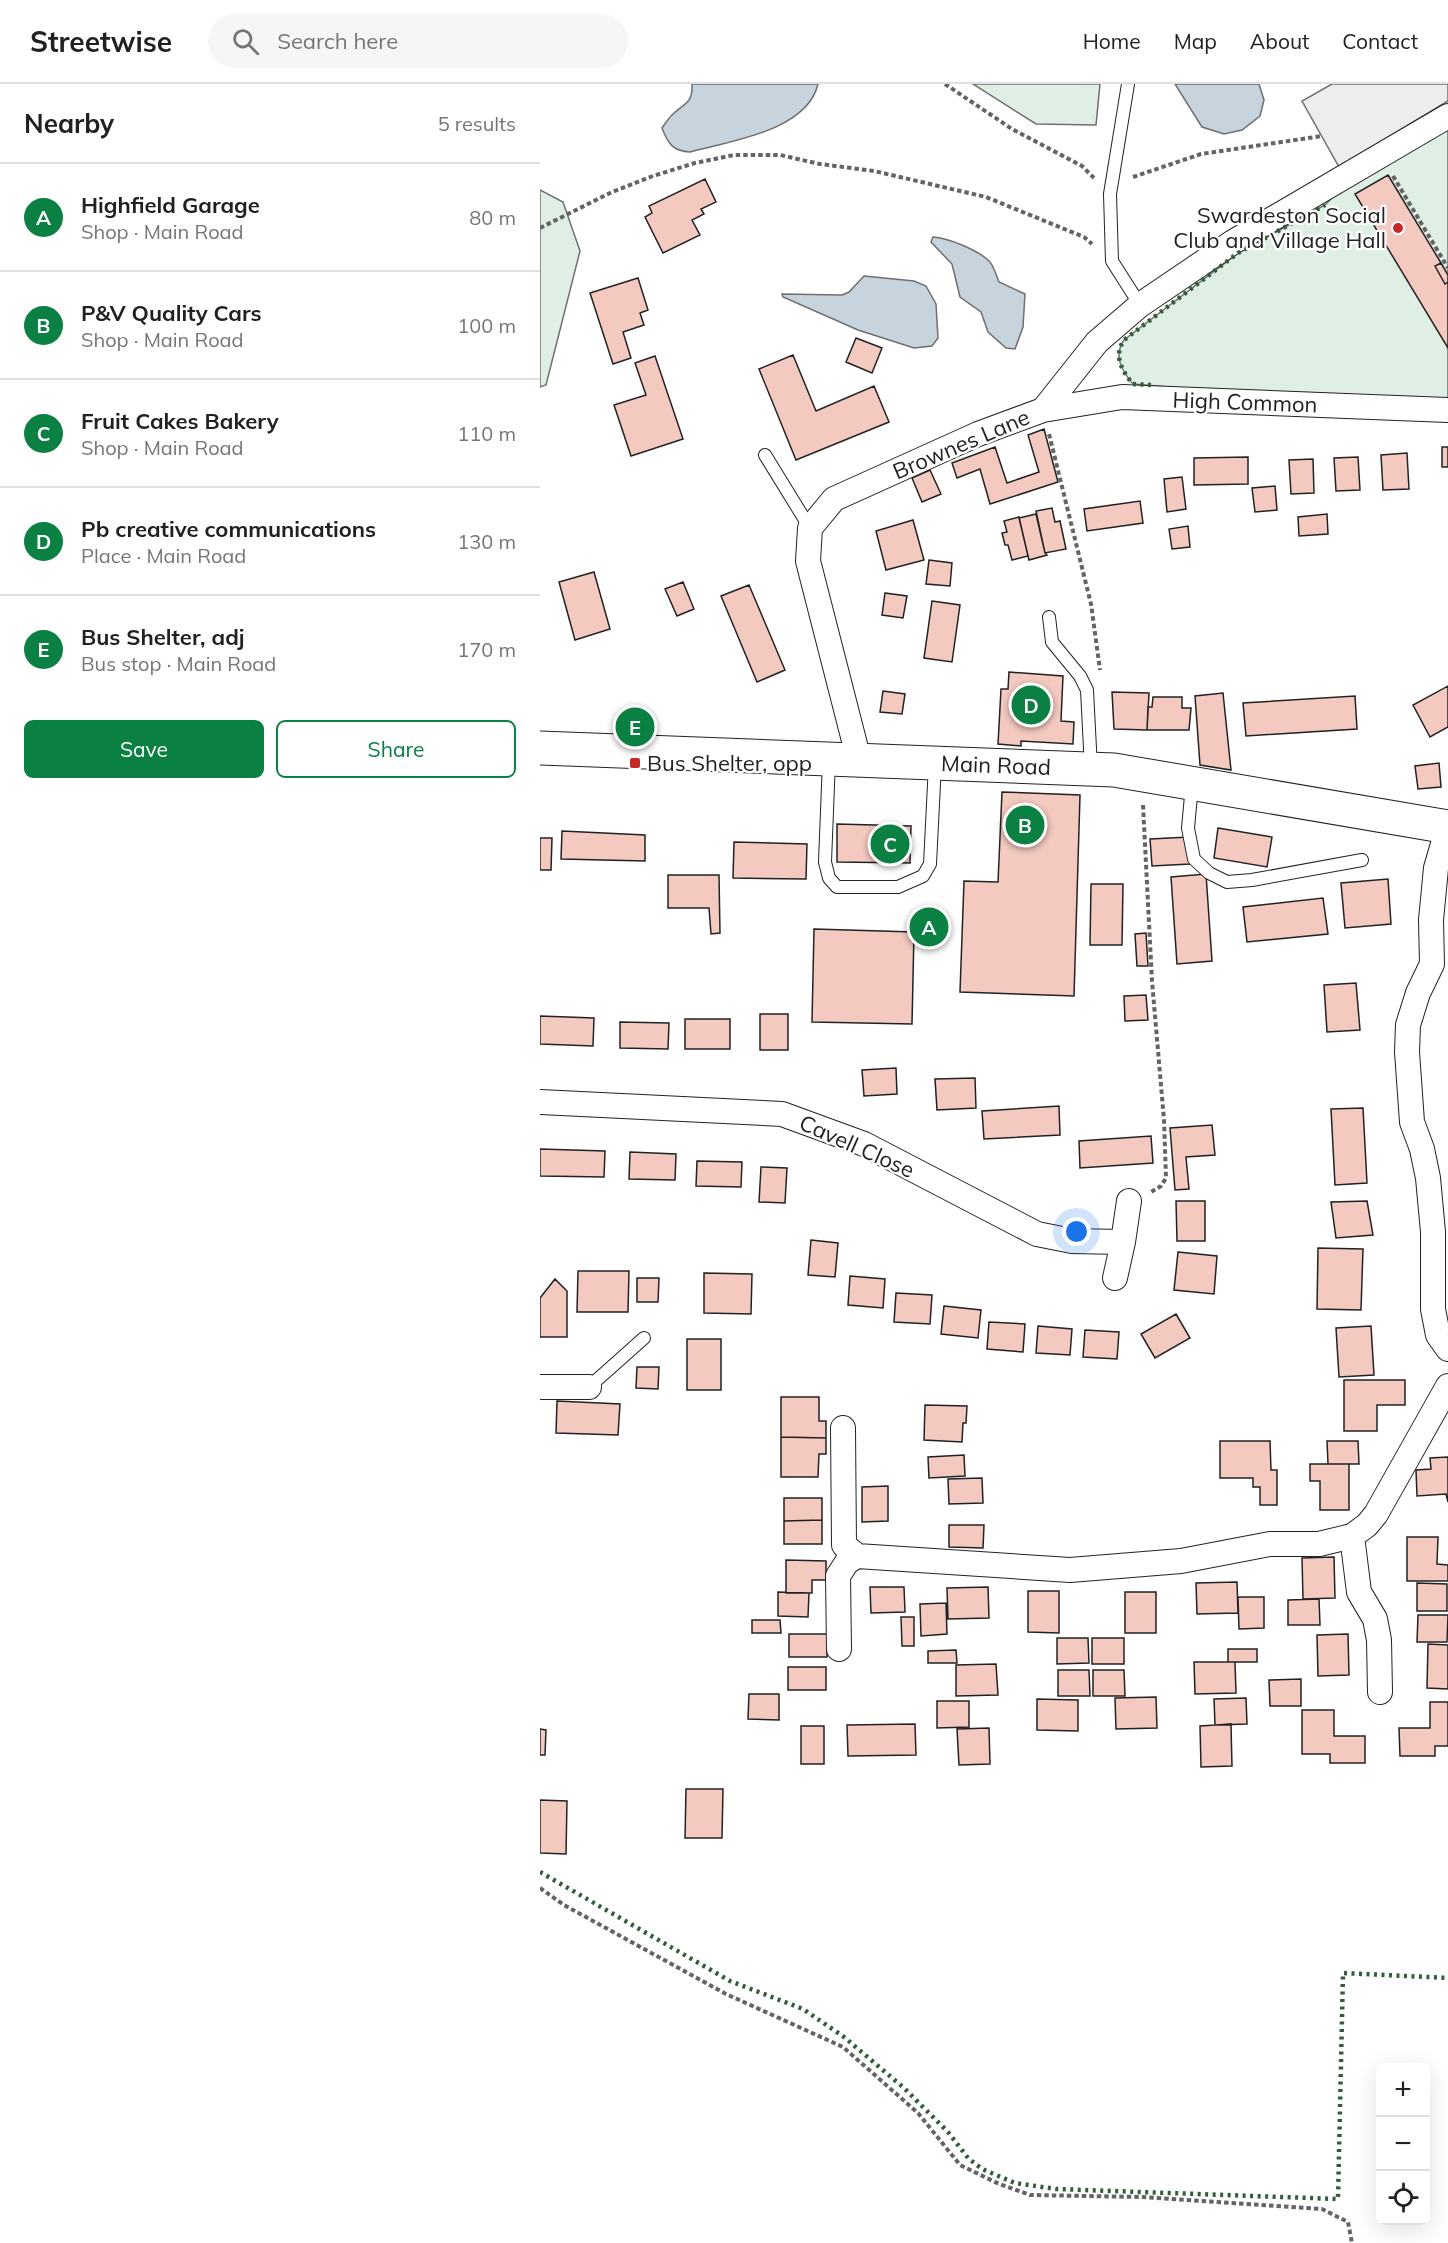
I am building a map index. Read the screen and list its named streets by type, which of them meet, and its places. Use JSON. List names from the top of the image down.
{
  "streets": {
    "main road": ["Main Road"],
    "street": ["High Common", "Brownes Lane", "Cavell Close"]
  },
  "crossings": [
    ["High Common", "Brownes Lane"]
  ],
  "places": {
    "other": ["Swardeston Social Club and Village Hall"],
    "transit": ["Bus Shelter, opp"]
  },
  "page": {
    "header": "Streetwise",
    "search": "Search here",
    "nav": [
      "Home",
      "Map",
      "About",
      "Contact"
    ],
    "heading": ["Nearby", "5 results"],
    "list": [
      {
        "mark": "A",
        "name": "Highfield Garage",
        "note": "Shop · Main Road",
        "value": "80 m"
      },
      {
        "mark": "B",
        "name": "P&V Quality Cars",
        "note": "Shop · Main Road",
        "value": "100 m"
      },
      {
        "mark": "C",
        "name": "Fruit Cakes Bakery",
        "note": "Shop · Main Road",
        "value": "110 m"
      },
      {
        "mark": "D",
        "name": "Pb creative communications",
        "note": "Place · Main Road",
        "value": "130 m"
      },
      {
        "mark": "E",
        "name": "Bus Shelter, adj",
        "note": "Bus stop · Main Road",
        "value": "170 m"
      }
    ],
    "pins": [
      "D",
      "E",
      "B",
      "C",
      "A"
    ],
    "buttons": ["Save", "Share"],
    "map_buttons": ["+", "−"]
  }
}
